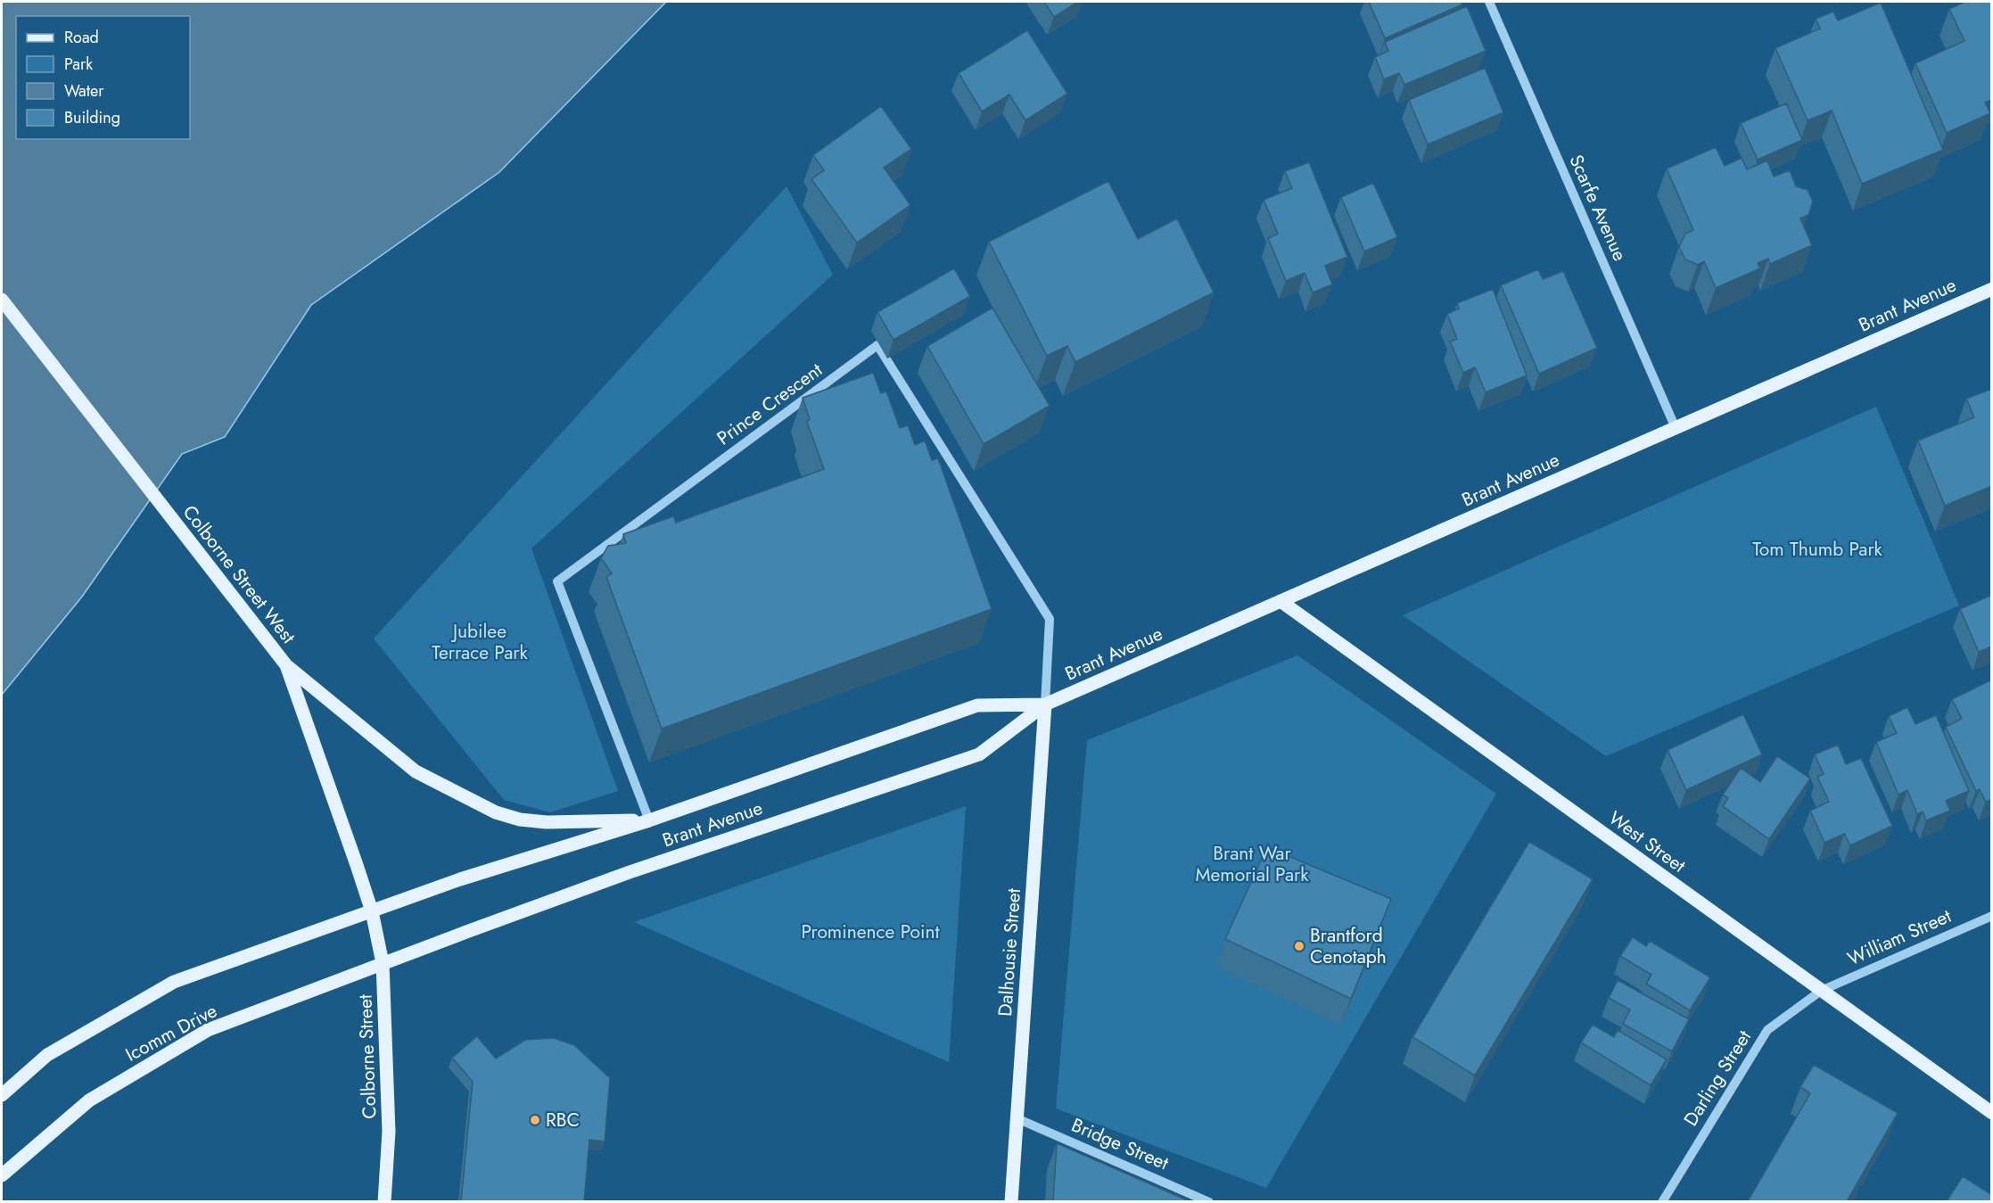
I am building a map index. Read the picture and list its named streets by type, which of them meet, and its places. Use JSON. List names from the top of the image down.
{
  "streets": {
    "main road": [
      "Brant Avenue",
      "Colborne Street West",
      "West Street",
      "Dalhousie Street",
      "Icomm Drive",
      "Colborne Street"
    ],
    "street": [
      "Scarfe Avenue",
      "Prince Crescent",
      "William Street",
      "Darling Street",
      "Bridge Street"
    ]
  },
  "crossings": [
    ["Scarfe Avenue", "Brant Avenue"],
    ["Brant Avenue", "Prince Crescent"],
    ["Brant Avenue", "Colborne Street West"],
    ["Brant Avenue", "West Street"],
    ["Brant Avenue", "Dalhousie Street"],
    ["Brant Avenue", "Icomm Drive"],
    ["Brant Avenue", "Colborne Street"],
    ["Prince Crescent", "Dalhousie Street"],
    ["Colborne Street West", "Colborne Street"],
    ["West Street", "William Street"],
    ["West Street", "Darling Street"],
    ["William Street", "Darling Street"],
    ["Dalhousie Street", "Bridge Street"],
    ["Icomm Drive", "Colborne Street"]
  ],
  "parks": [
    "Tom Thumb Park",
    "Jubilee Terrace Park",
    "Brant War Memorial Park",
    "Prominence Point"
  ],
  "places": ["Brantford Cenotaph", "RBC"],
  "legend": [
    "Road",
    "Park",
    "Water",
    "Building"
  ]
}
